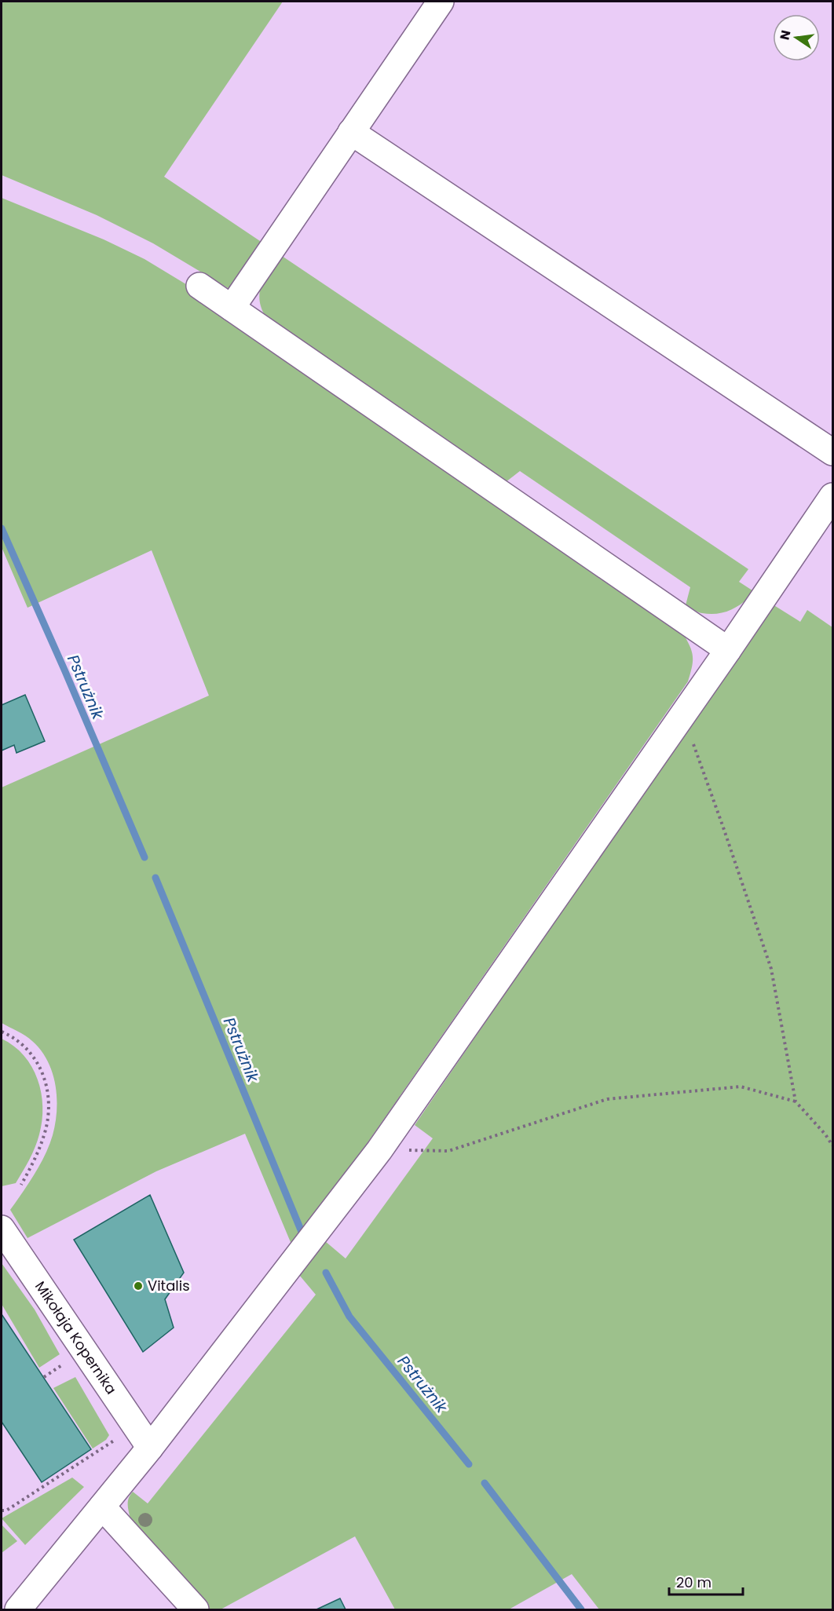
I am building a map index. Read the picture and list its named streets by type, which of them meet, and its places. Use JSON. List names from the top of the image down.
{
  "streets": {
    "street": ["Mikołaja Kopernika"]
  },
  "water": ["Pstrużnik"],
  "places": ["Vitalis"],
  "scale_bar": "20 m",
  "north": "left"
}
